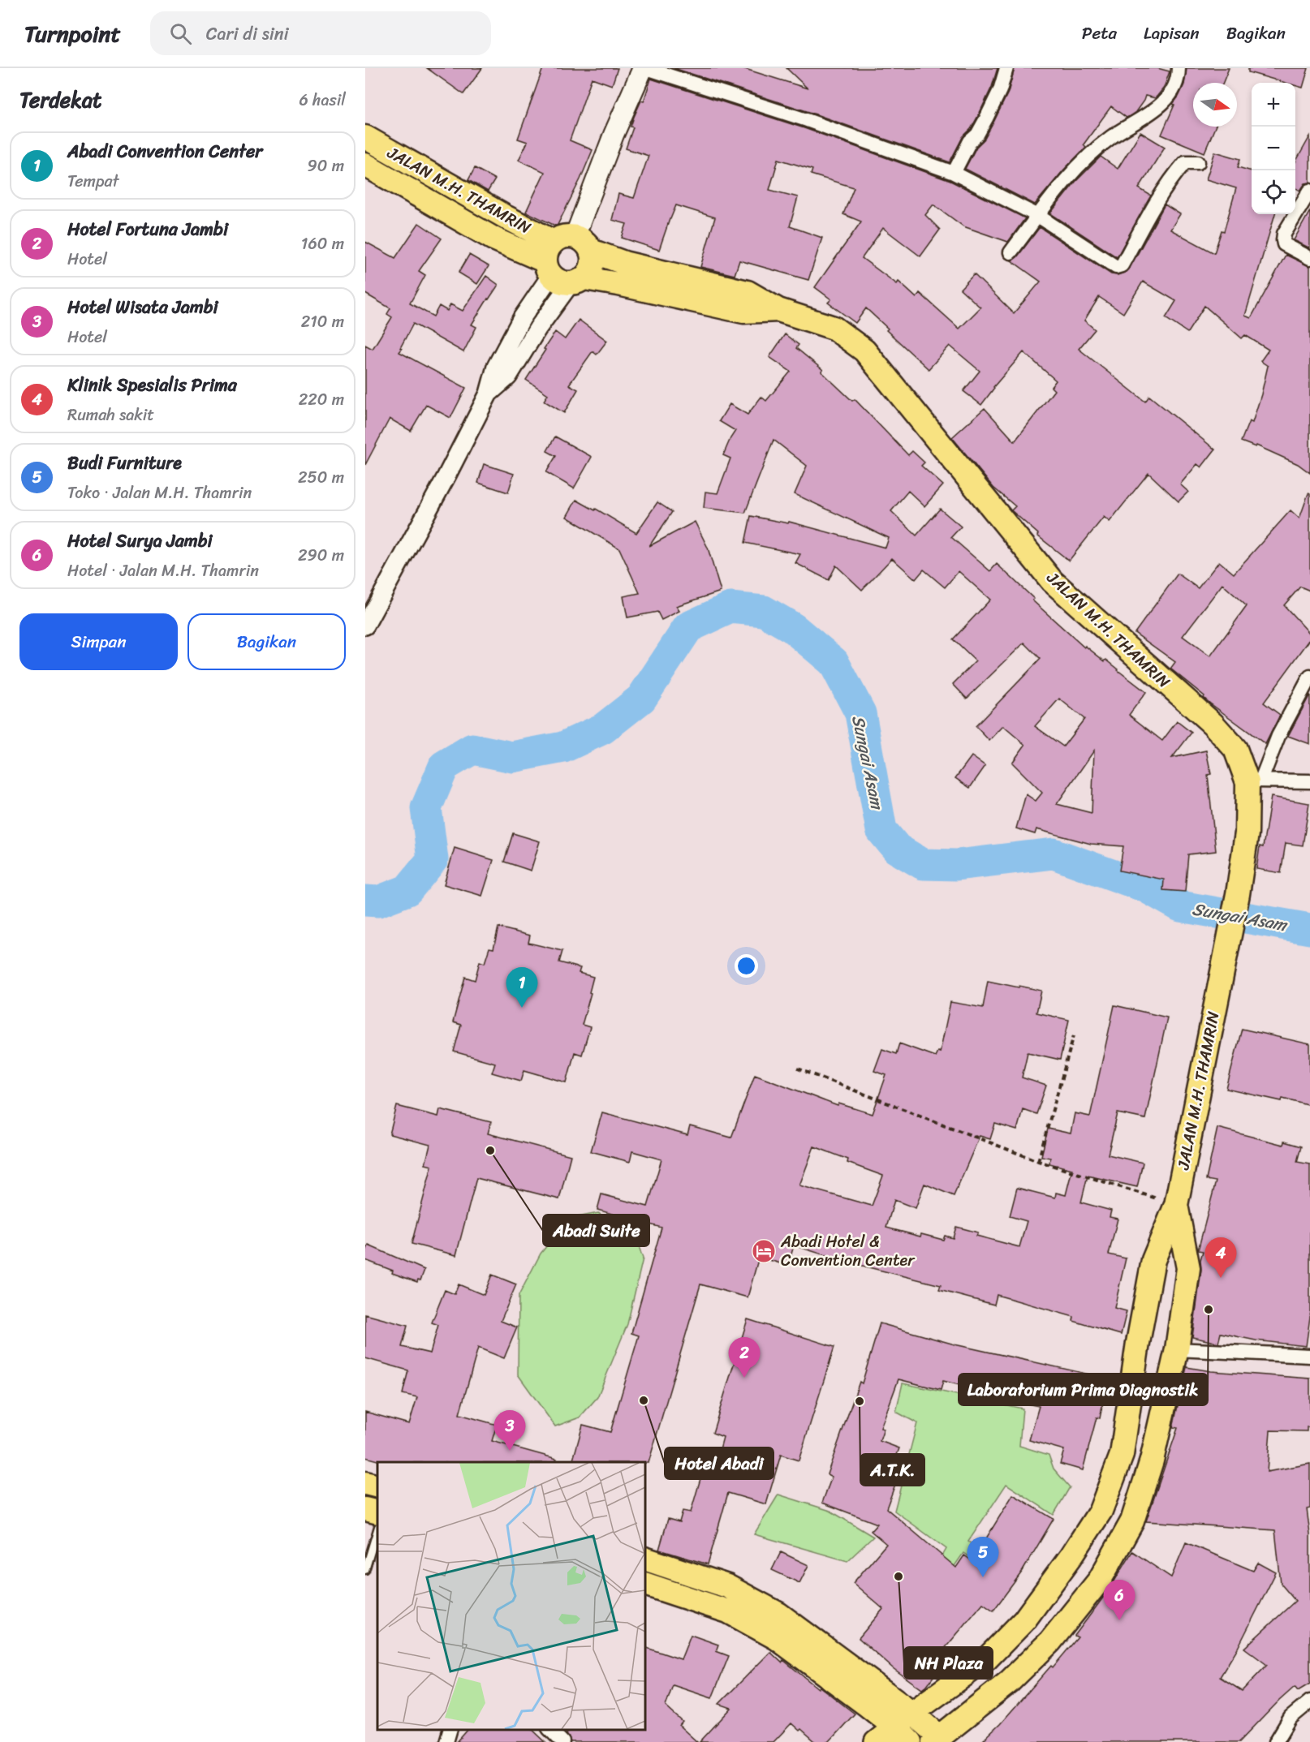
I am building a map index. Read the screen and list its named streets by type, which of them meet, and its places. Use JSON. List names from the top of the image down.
{
  "streets": {
    "highway": ["JALAN M.H. THAMRIN"]
  },
  "water": ["Sungai Asam"],
  "places": {
    "other": [
      "Abadi Suite",
      "Laboratorium Prima Diagnostik",
      "Hotel Abadi",
      "A.T.K.",
      "NH Plaza"
    ],
    "hotel": ["Abadi Hotel & Convention Center"]
  },
  "north": "right",
  "page": {
    "header": "Turnpoint",
    "search": "Cari di sini",
    "nav": ["Peta", "Lapisan", "Bagikan"],
    "heading": ["Terdekat", "6 hasil"],
    "map_buttons": ["+", "−"],
    "list": [
      {
        "mark": "1",
        "name": "Abadi Convention Center",
        "note": "Tempat",
        "value": "90 m"
      },
      {
        "mark": "2",
        "name": "Hotel Fortuna Jambi",
        "note": "Hotel",
        "value": "160 m"
      },
      {
        "mark": "3",
        "name": "Hotel Wisata Jambi",
        "note": "Hotel",
        "value": "210 m"
      },
      {
        "mark": "4",
        "name": "Klinik Spesialis Prima",
        "note": "Rumah sakit",
        "value": "220 m"
      },
      {
        "mark": "5",
        "name": "Budi Furniture",
        "note": "Toko · Jalan M.H. Thamrin",
        "value": "250 m"
      },
      {
        "mark": "6",
        "name": "Hotel Surya Jambi",
        "note": "Hotel · Jalan M.H. Thamrin",
        "value": "290 m"
      }
    ],
    "buttons": ["Simpan", "Bagikan"],
    "pins": [
      "1",
      "4",
      "2",
      "3",
      "5",
      "6"
    ]
  }
}
